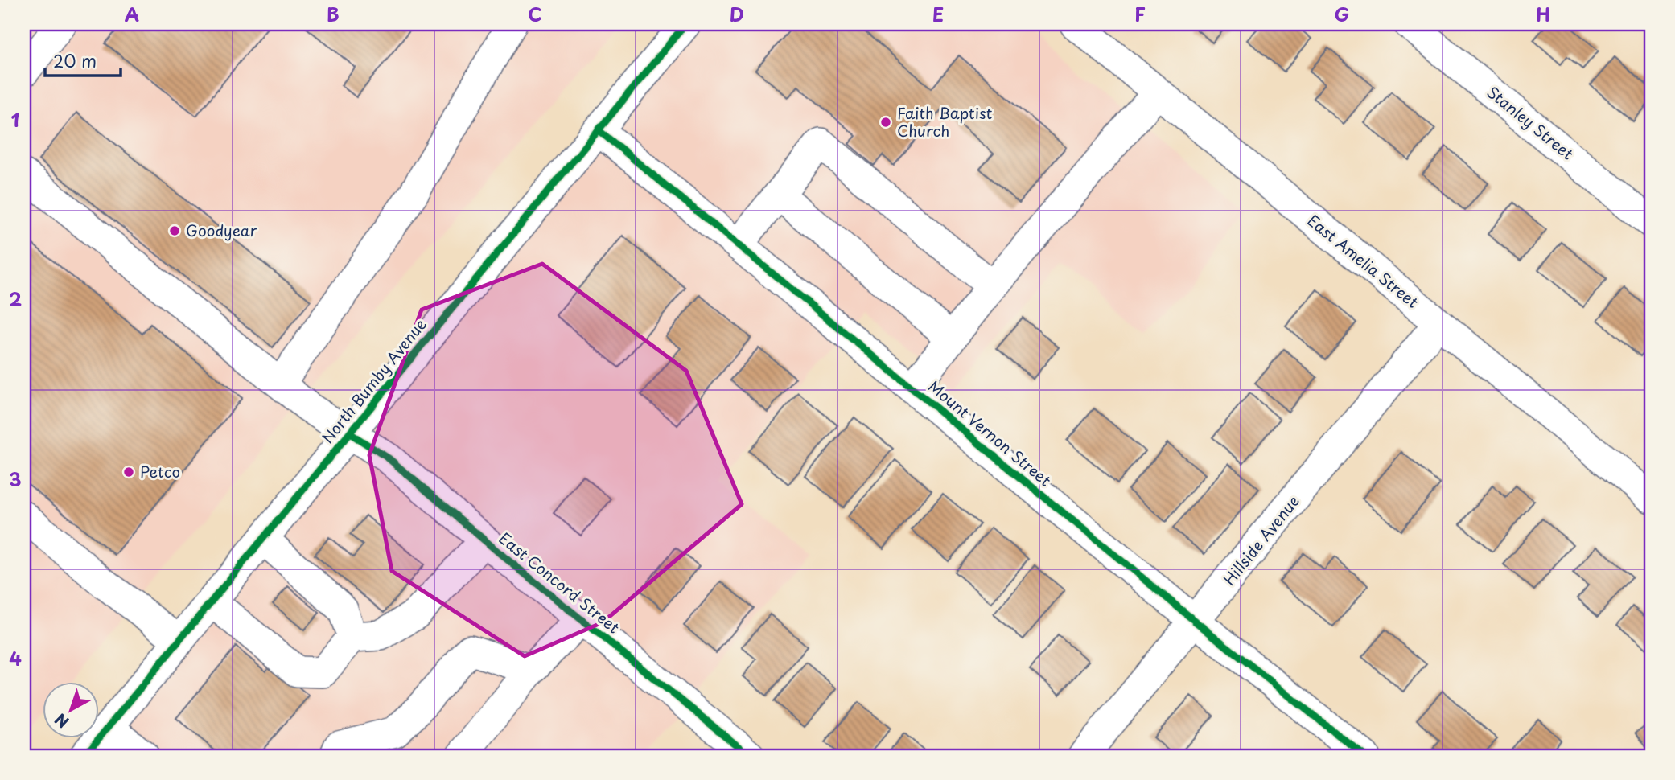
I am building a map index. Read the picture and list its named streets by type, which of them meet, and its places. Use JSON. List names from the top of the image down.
{
  "streets": {
    "street": [
      "Stanley Street",
      "East Amelia Street",
      "North Bumby Avenue",
      "Mount Vernon Street",
      "Hillside Avenue",
      "East Concord Street"
    ]
  },
  "crossings": [
    ["East Amelia Street", "Hillside Avenue"],
    ["North Bumby Avenue", "Mount Vernon Street"],
    ["North Bumby Avenue", "East Concord Street"],
    ["Mount Vernon Street", "Hillside Avenue"]
  ],
  "places": ["Faith Baptist Church", "Goodyear", "Petco"],
  "scale_bar": "20 m",
  "north": "bottom left",
  "grid": {
    "columns": [
      "A",
      "B",
      "C",
      "D",
      "E",
      "F",
      "G",
      "H"
    ],
    "rows": [
      "1",
      "2",
      "3",
      "4"
    ]
  }
}
